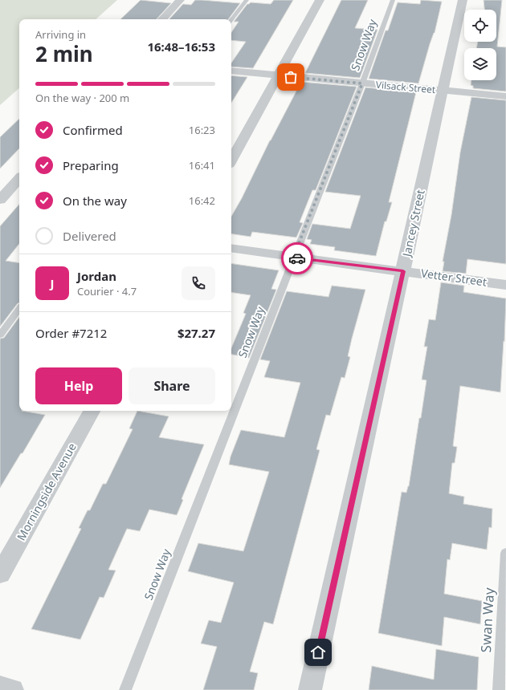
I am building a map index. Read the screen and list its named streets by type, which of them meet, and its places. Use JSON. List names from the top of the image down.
{
  "streets": {
    "street": [
      "Vilsack Street",
      "Jancey Street",
      "Vetter Street",
      "Morningside Avenue"
    ],
    "lane": ["Snow Way", "Swan Way"]
  },
  "crossings": [
    ["Snow Way", "Vilsack Street"],
    ["Snow Way", "Vetter Street"],
    ["Vilsack Street", "Jancey Street"],
    ["Jancey Street", "Vetter Street"]
  ],
  "page": {
    "heading": ["2 min", "Arriving in", "16:48–16:53"],
    "panel": [
      "Jordan",
      "Courier · 4.7",
      "Order #7212",
      "$27.27"
    ],
    "bar": "On the way · 200 m",
    "list": [
      ["Confirmed", "16:23"],
      ["Preparing", "16:41"],
      ["On the way", "16:42"],
      "Delivered"
    ],
    "round": "J",
    "buttons": ["Help", "Share"]
  }
}
